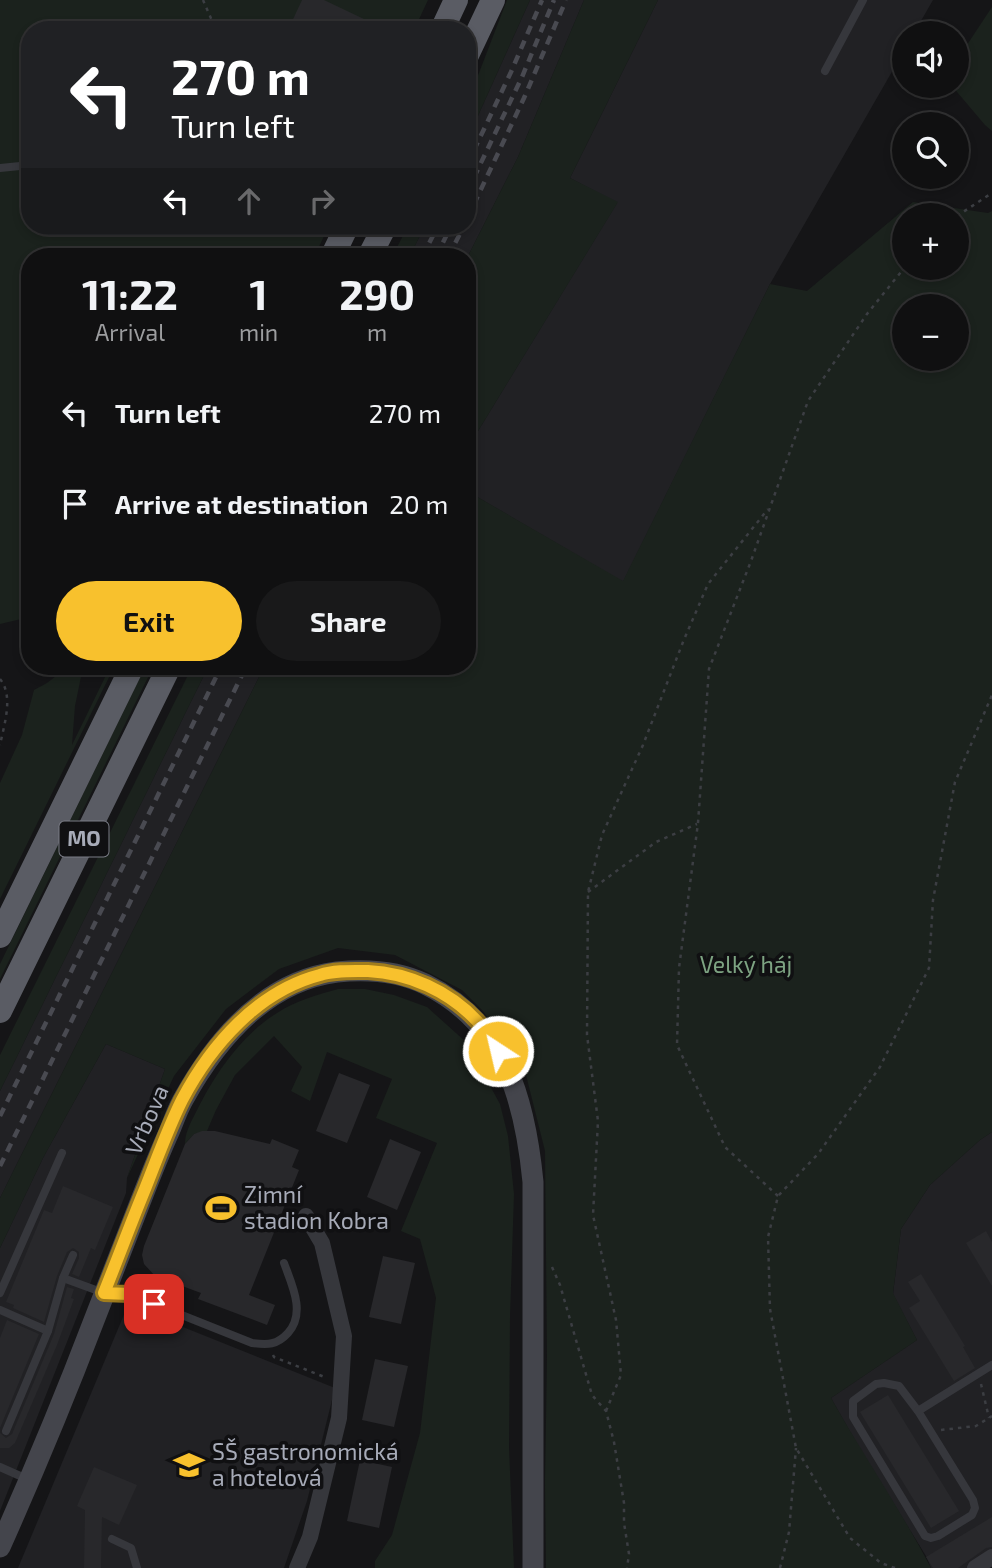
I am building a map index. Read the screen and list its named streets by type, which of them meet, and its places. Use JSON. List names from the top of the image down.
{
  "streets": {
    "highway": ["MO"],
    "main road": ["Vrbova"]
  },
  "parks": ["Velký háj"],
  "places": {
    "sports": ["Zimní stadion Kobra"],
    "school or university": ["SŠ gastronomická a hotelová"]
  },
  "page": {
    "map_buttons": ["+", "−"],
    "turn": ["270 m", "Turn left"],
    "eta": [
      "11:22",
      "Arrival",
      "1",
      "min",
      "290",
      "m"
    ],
    "list": [
      {
        "name": "Turn left",
        "value": "270 m"
      },
      {
        "name": "Arrive at destination",
        "value": "20 m"
      }
    ],
    "buttons": ["Exit", "Share"]
  }
}
